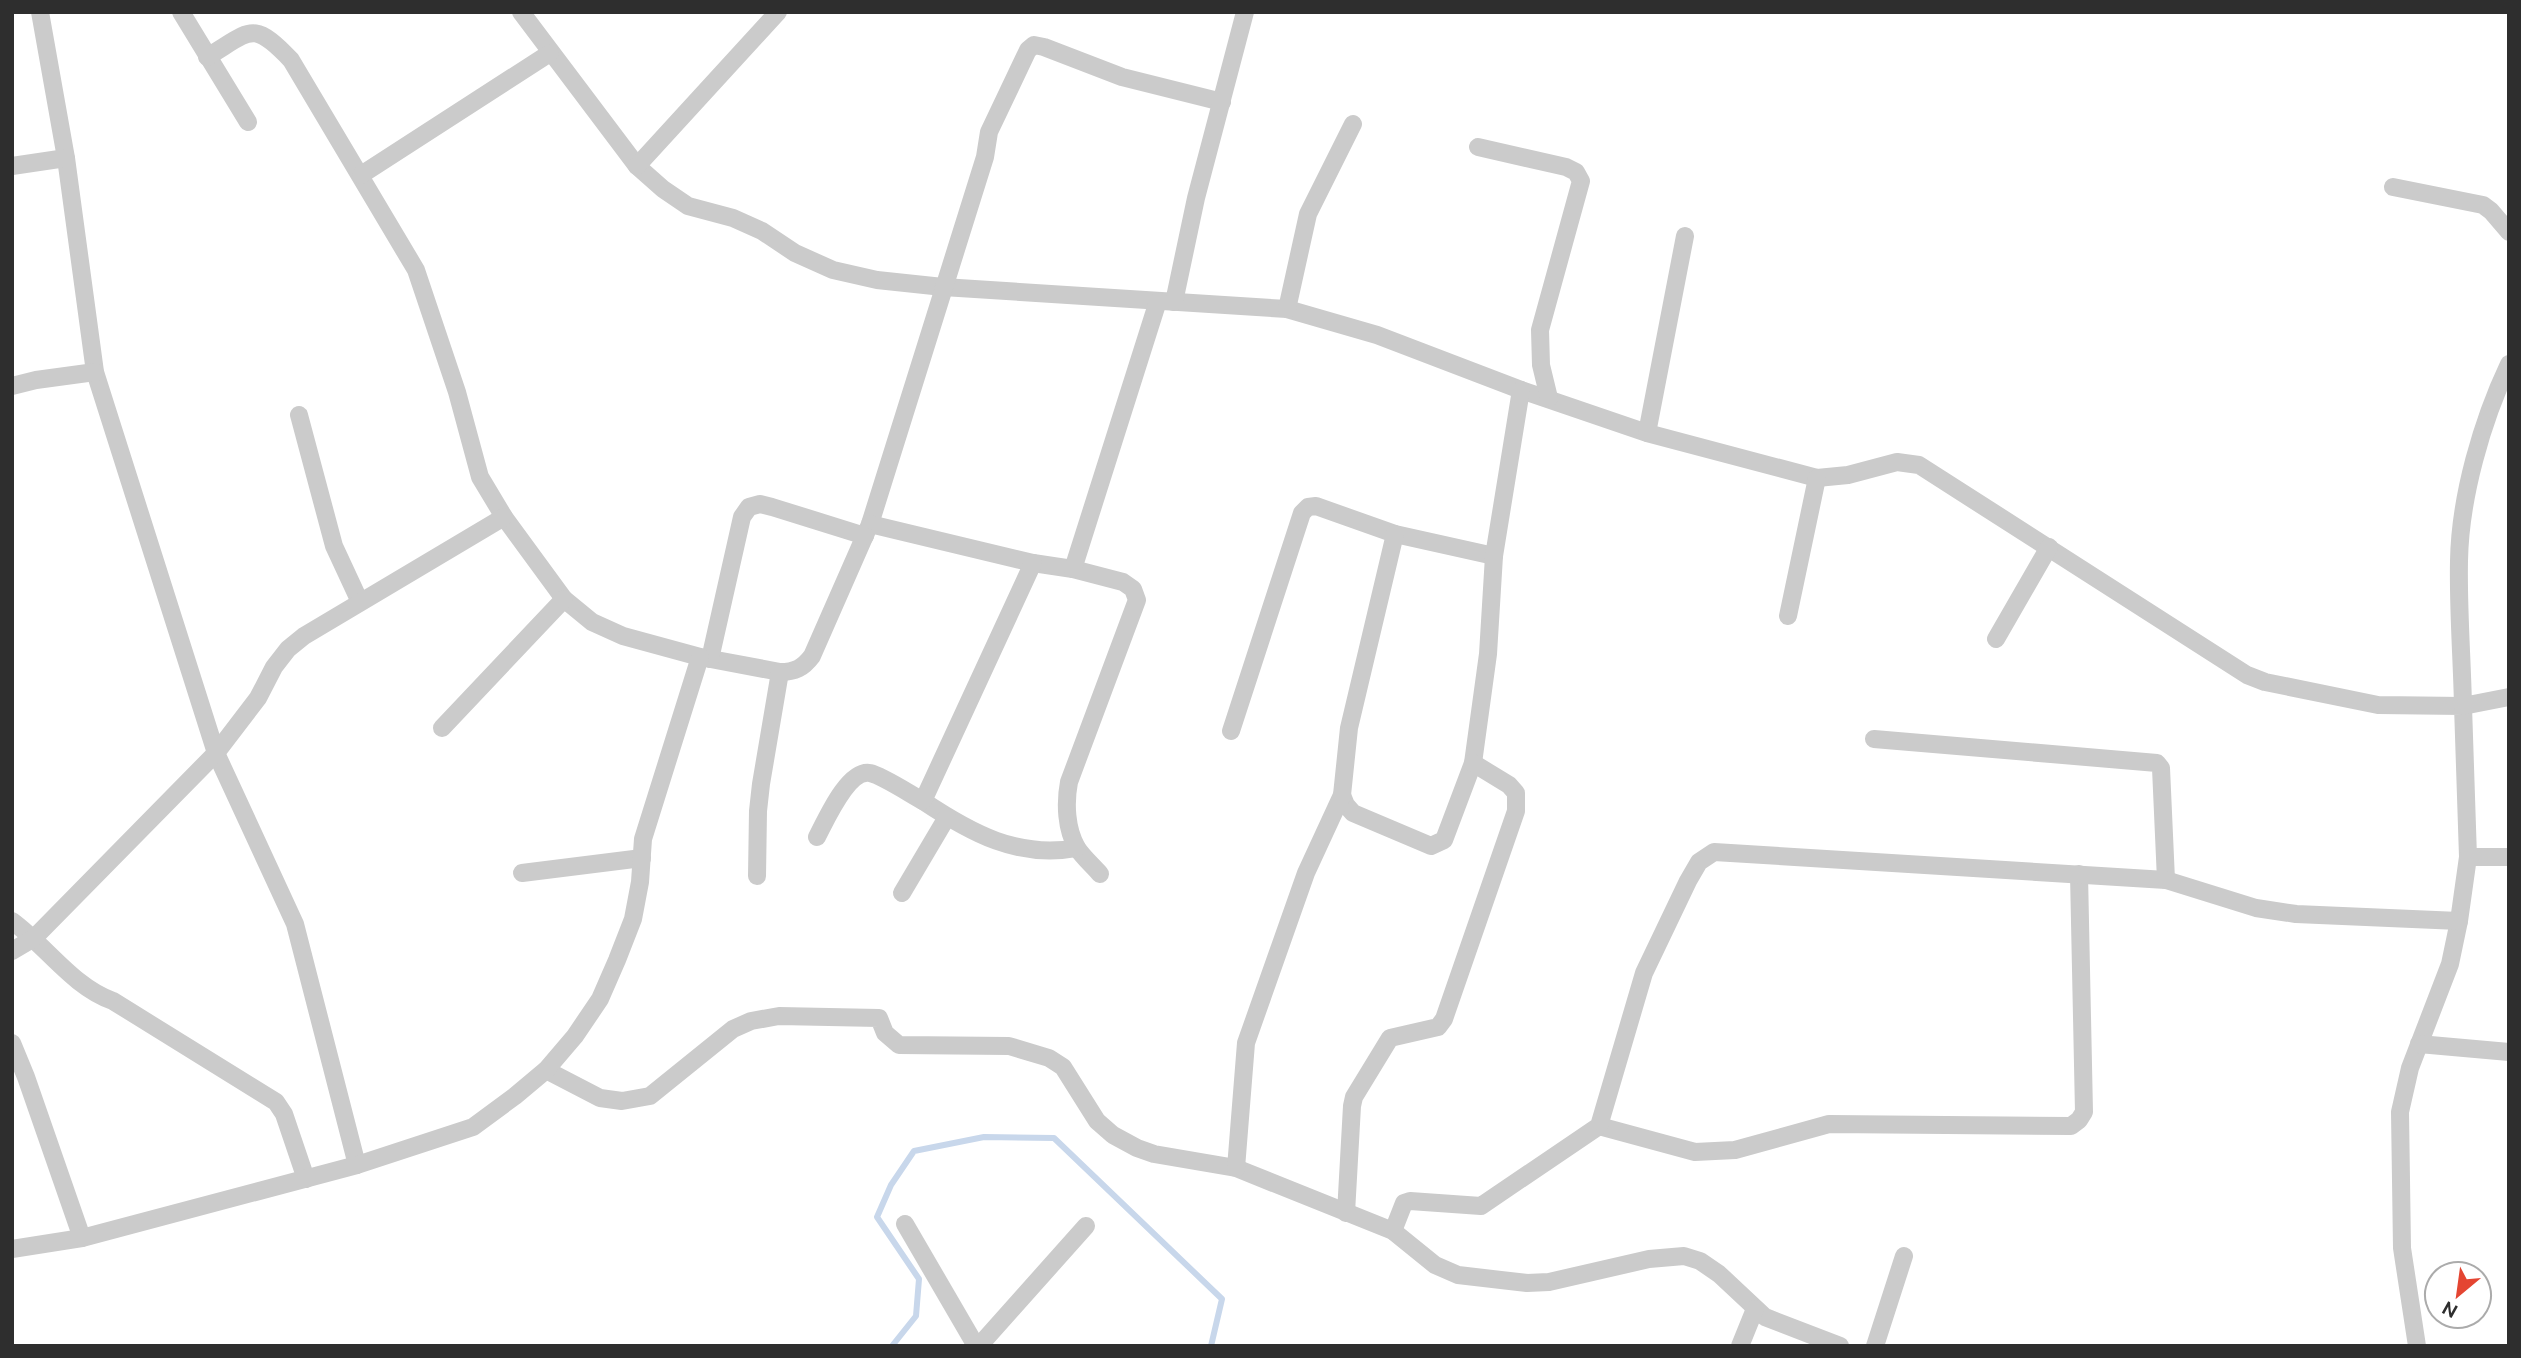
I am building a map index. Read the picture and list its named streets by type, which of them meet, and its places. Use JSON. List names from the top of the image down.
{
  "north": "bottom left"
}
